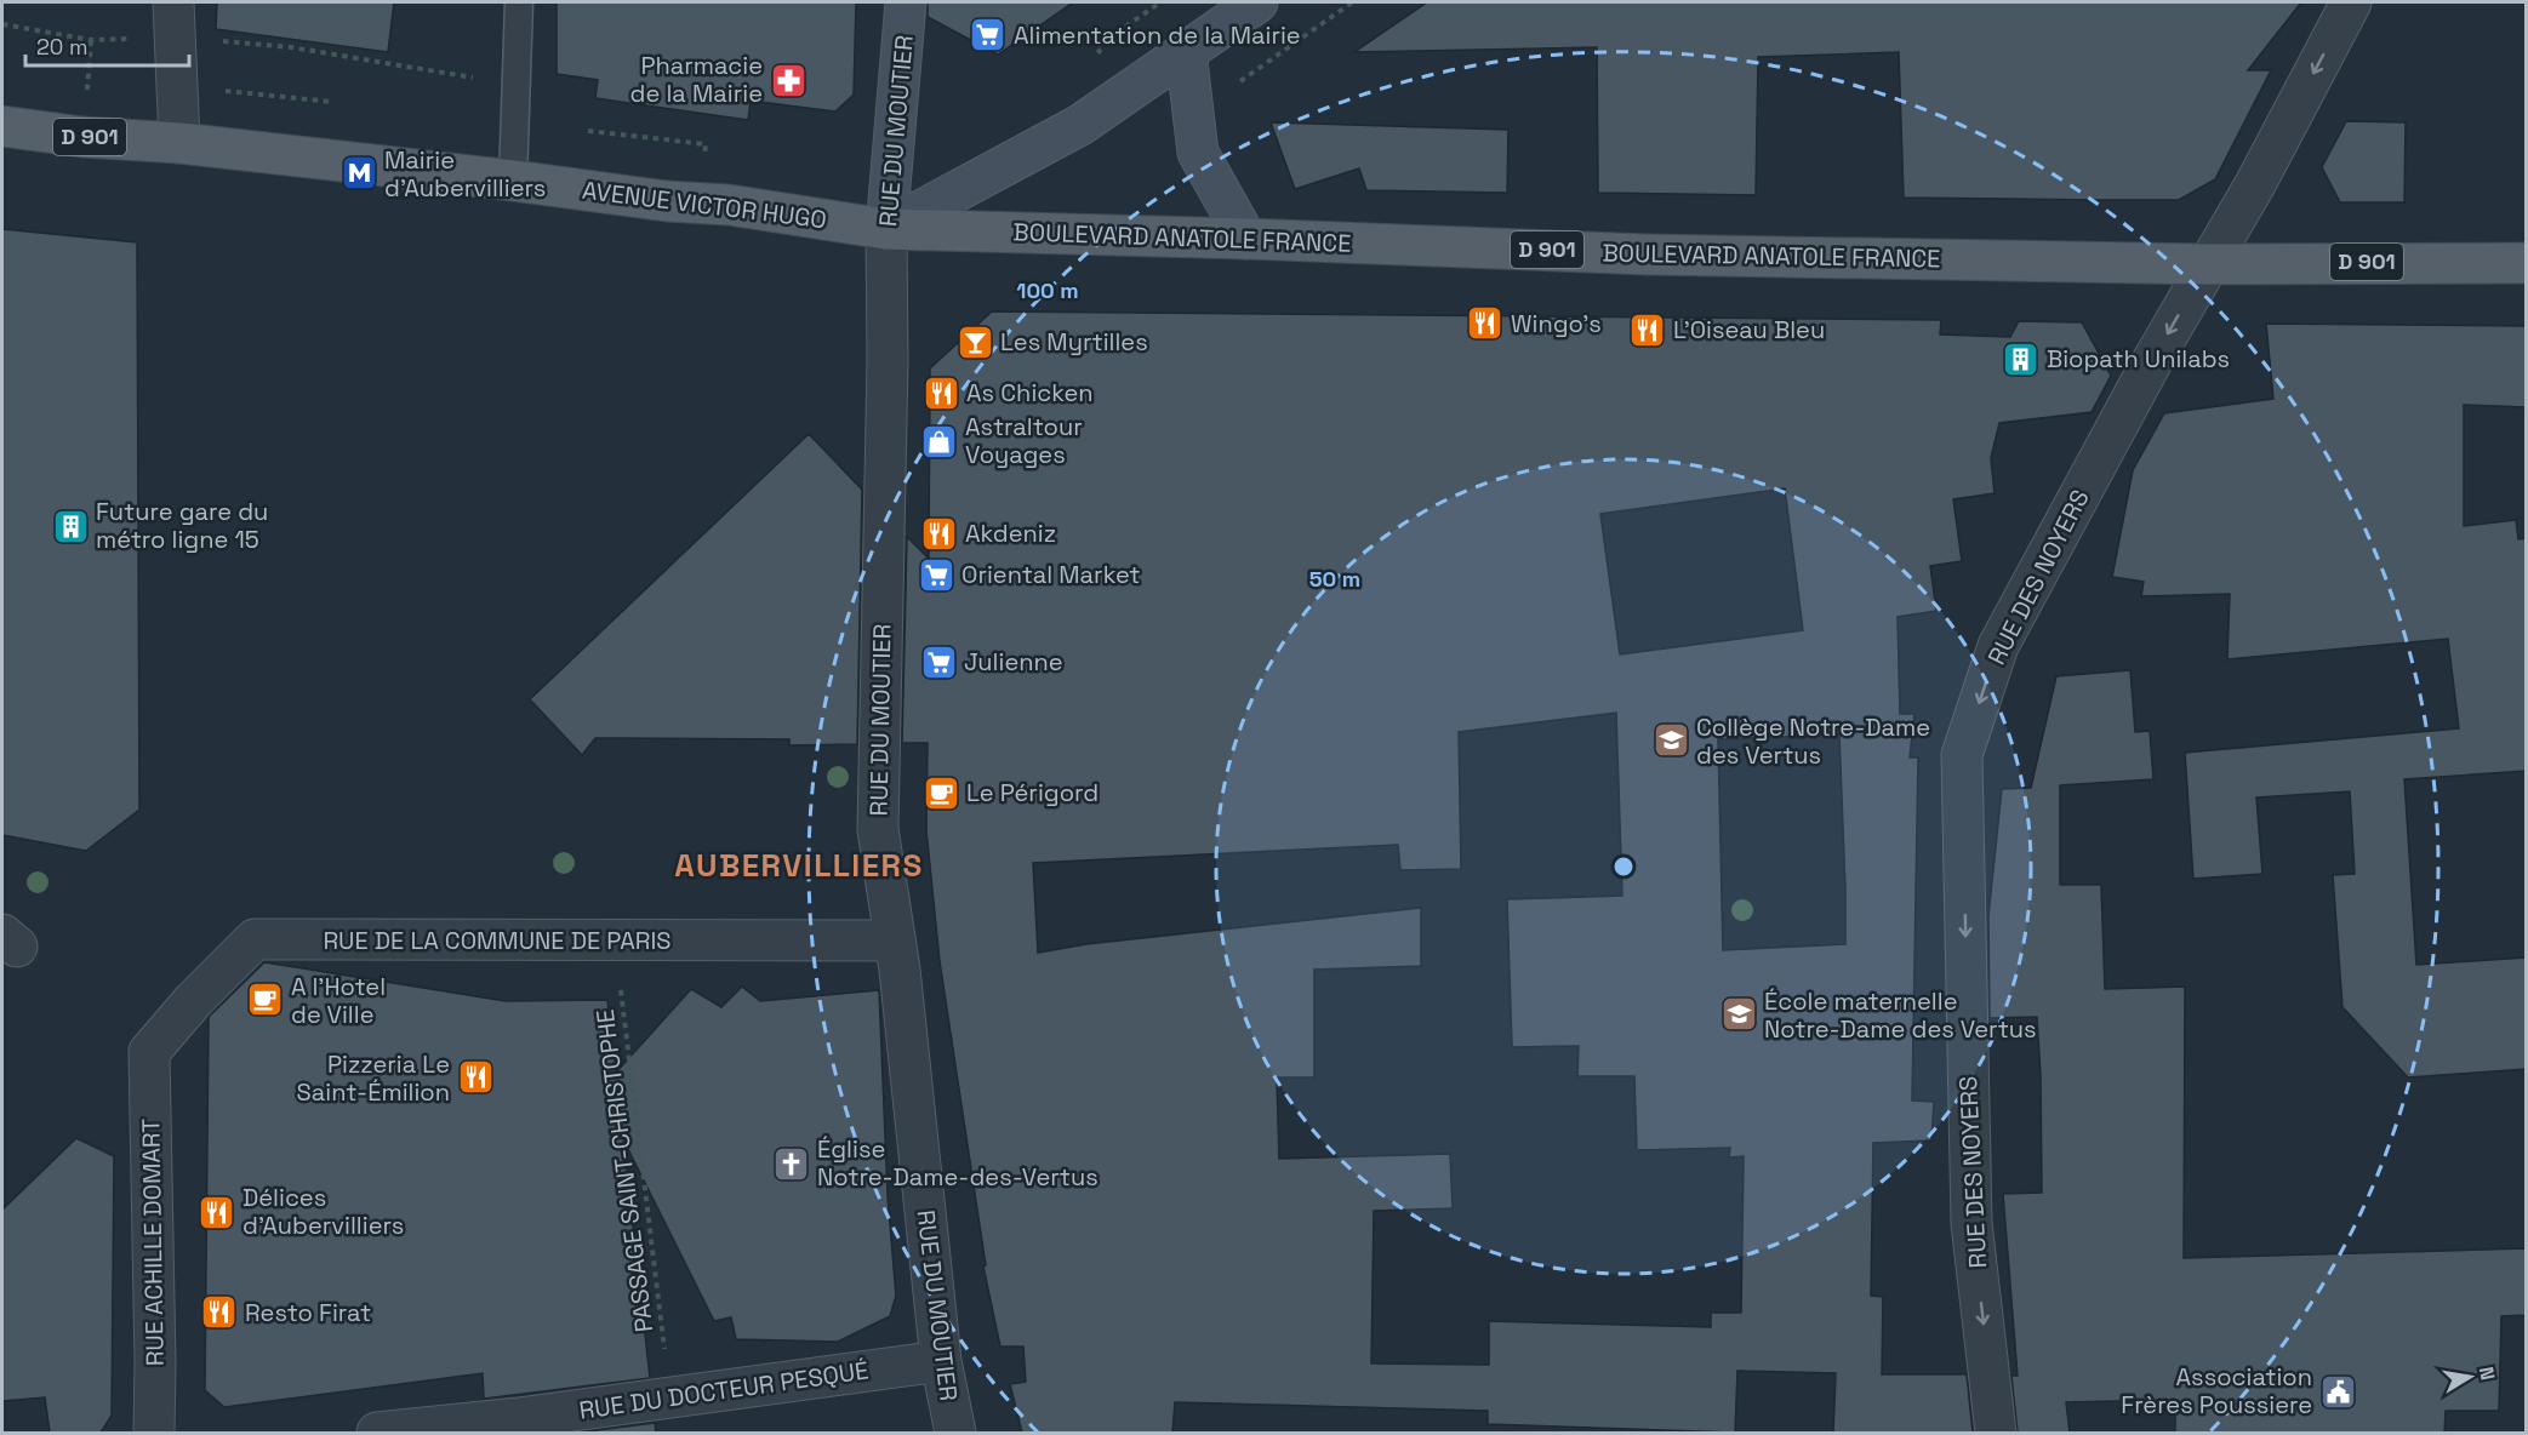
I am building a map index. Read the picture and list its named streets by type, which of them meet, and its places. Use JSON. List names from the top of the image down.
{
  "streets": {
    "main road": [
      "RUE DU MOUTIER",
      "D 901",
      "AVENUE VICTOR HUGO",
      "BOULEVARD ANATOLE FRANCE"
    ],
    "street": [
      "RUE DES NOYERS",
      "RUE DE LA COMMUNE DE PARIS",
      "RUE ACHILLE DOMART",
      "RUE DU DOCTEUR PESQUÉ"
    ],
    "path": ["PASSAGE SAINT-CHRISTOPHE"]
  },
  "crossings": [
    ["RUE DU MOUTIER", "AVENUE VICTOR HUGO"],
    ["RUE DU MOUTIER", "BOULEVARD ANATOLE FRANCE"],
    ["RUE DU MOUTIER", "RUE DE LA COMMUNE DE PARIS"],
    ["RUE DU MOUTIER", "RUE DU DOCTEUR PESQUÉ"],
    ["AVENUE VICTOR HUGO", "BOULEVARD ANATOLE FRANCE"],
    ["BOULEVARD ANATOLE FRANCE", "RUE DES NOYERS"],
    ["RUE DE LA COMMUNE DE PARIS", "PASSAGE SAINT-CHRISTOPHE"],
    ["RUE DE LA COMMUNE DE PARIS", "RUE ACHILLE DOMART"],
    ["PASSAGE SAINT-CHRISTOPHE", "RUE DU DOCTEUR PESQUÉ"]
  ],
  "one_way": ["RUE DES NOYERS"],
  "districts": ["AUBERVILLIERS"],
  "places": {
    "supermarket": ["Alimentation de la Mairie", "Oriental Market", "Julienne"],
    "pharmacy": ["Pharmacie de la Mairie"],
    "metro station": ["Mairie d'Aubervilliers"],
    "restaurant": [
      "Wingo’s",
      "L'Oiseau Bleu",
      "As Chicken",
      "Akdeniz",
      "Pizzeria Le Saint-Émilion",
      "Délices d'Aubervilliers",
      "Resto Firat"
    ],
    "bar": ["Les Myrtilles"],
    "building": ["Biopath Unilabs", "Future gare du métro ligne 15"],
    "shop": ["Astraltour Voyages"],
    "school or university": ["Collège Notre-Dame des Vertus", "École maternelle Notre-Dame des Vertus"],
    "cafe": ["Le Périgord", "A l'Hotel de Ville"],
    "church": ["Église Notre-Dame-des-Vertus"],
    "public building": ["Association Frères Poussiere"]
  },
  "scale_bar": "20 m",
  "north": "right",
  "rings": ["100 m", "50 m"]
}
